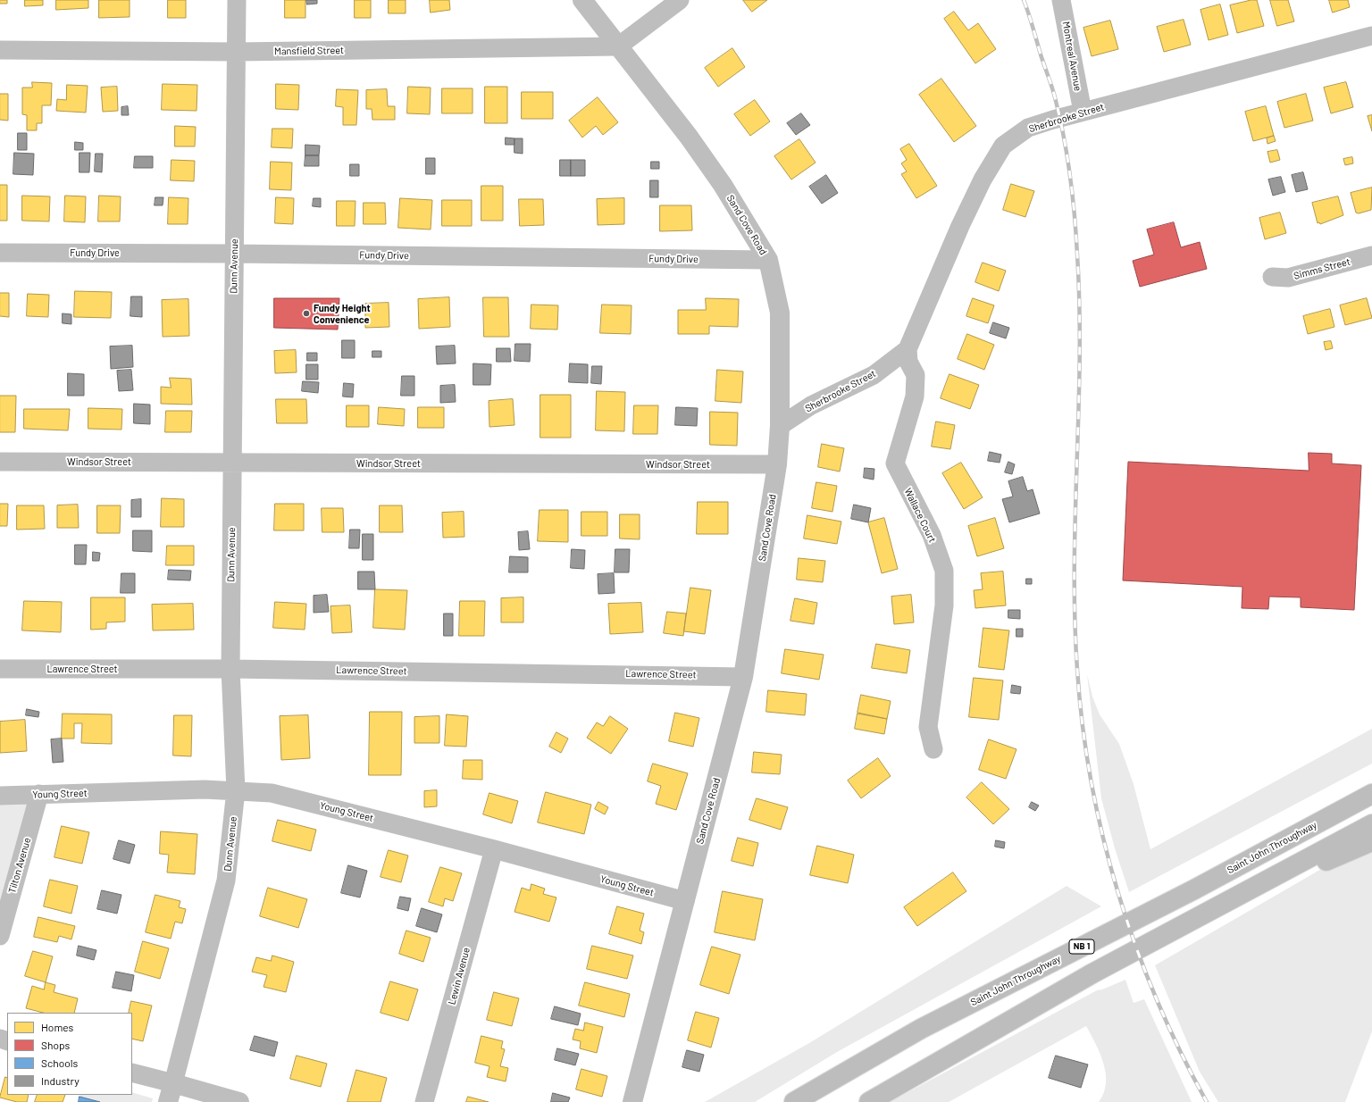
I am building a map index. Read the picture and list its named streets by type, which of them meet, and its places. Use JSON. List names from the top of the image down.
{
  "streets": {
    "highway": ["Saint John Throughway", "NB 1"],
    "street": [
      "Mansfield Street",
      "Montreal Avenue",
      "Sherbrooke Street",
      "Sand Cove Road",
      "Fundy Drive",
      "Dunn Avenue",
      "Simms Street",
      "Windsor Street",
      "Wallace Court",
      "Lawrence Street",
      "Young Street",
      "Tilton Avenue",
      "Lewin Avenue"
    ]
  },
  "crossings": [
    ["Mansfield Street", "Sand Cove Road"],
    ["Mansfield Street", "Dunn Avenue"],
    ["Montreal Avenue", "Sherbrooke Street"],
    ["Sherbrooke Street", "Sand Cove Road"],
    ["Sherbrooke Street", "Wallace Court"],
    ["Sand Cove Road", "Fundy Drive"],
    ["Sand Cove Road", "Windsor Street"],
    ["Sand Cove Road", "Lawrence Street"],
    ["Sand Cove Road", "Young Street"],
    ["Fundy Drive", "Dunn Avenue"],
    ["Dunn Avenue", "Windsor Street"],
    ["Dunn Avenue", "Lawrence Street"],
    ["Dunn Avenue", "Young Street"],
    ["Young Street", "Tilton Avenue"],
    ["Young Street", "Lewin Avenue"]
  ],
  "places": ["Fundy Height Convenience"],
  "legend": [
    "Homes",
    "Shops",
    "Schools",
    "Industry"
  ]
}
